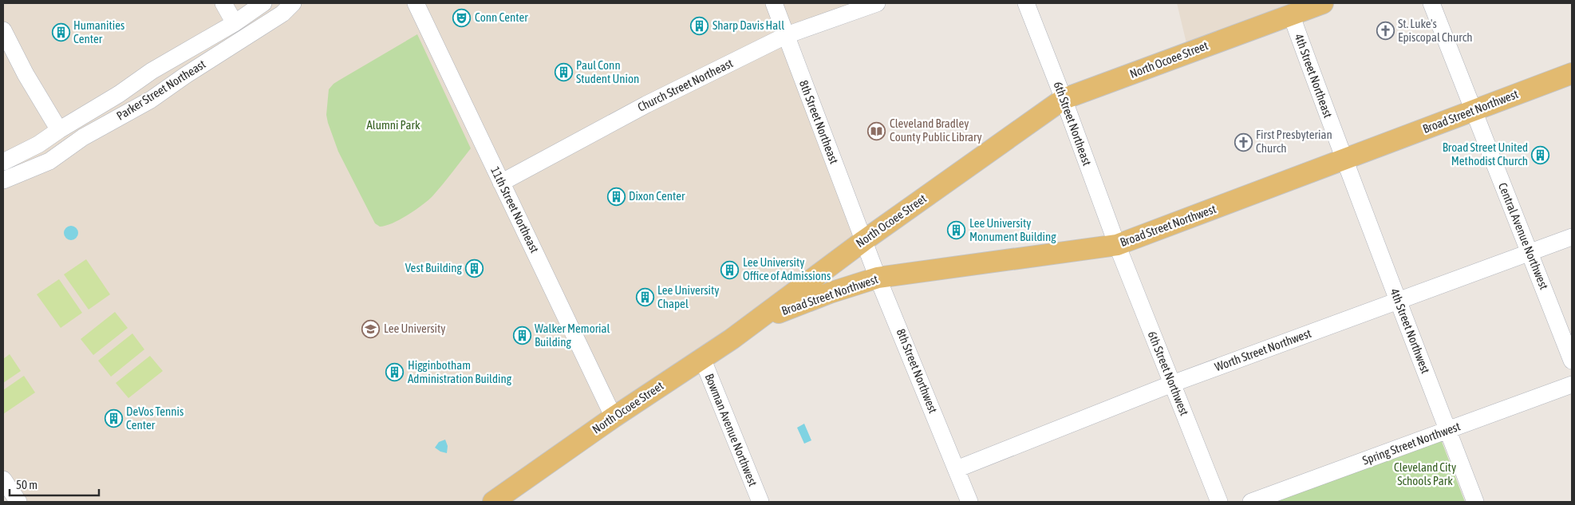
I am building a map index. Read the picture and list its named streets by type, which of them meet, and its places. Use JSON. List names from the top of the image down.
{
  "streets": {
    "main road": ["North Ocoee Street", "Broad Street Northwest"],
    "street": [
      "4th Street Northeast",
      "Church Street Northeast",
      "Parker Street Northeast",
      "8th Street Northeast",
      "6th Street Northeast",
      "11th Street Northeast",
      "Central Avenue Northwest",
      "4th Street Northwest",
      "Worth Street Northwest",
      "8th Street Northwest",
      "6th Street Northwest",
      "Bowman Avenue Northwest",
      "Spring Street Northwest"
    ]
  },
  "crossings": [
    ["North Ocoee Street", "4th Street Northeast"],
    ["North Ocoee Street", "Broad Street Northwest"],
    ["North Ocoee Street", "8th Street Northeast"],
    ["North Ocoee Street", "6th Street Northeast"],
    ["North Ocoee Street", "11th Street Northeast"],
    ["North Ocoee Street", "8th Street Northwest"],
    ["North Ocoee Street", "Bowman Avenue Northwest"],
    ["4th Street Northeast", "Broad Street Northwest"],
    ["4th Street Northeast", "4th Street Northwest"],
    ["Church Street Northeast", "8th Street Northeast"],
    ["Church Street Northeast", "11th Street Northeast"],
    ["Broad Street Northwest", "6th Street Northeast"],
    ["Broad Street Northwest", "Central Avenue Northwest"],
    ["Broad Street Northwest", "4th Street Northwest"],
    ["Broad Street Northwest", "8th Street Northwest"],
    ["Broad Street Northwest", "6th Street Northwest"],
    ["8th Street Northeast", "8th Street Northwest"],
    ["6th Street Northeast", "6th Street Northwest"],
    ["Central Avenue Northwest", "Worth Street Northwest"],
    ["4th Street Northwest", "Worth Street Northwest"],
    ["4th Street Northwest", "Spring Street Northwest"],
    ["Worth Street Northwest", "8th Street Northwest"],
    ["Worth Street Northwest", "6th Street Northwest"]
  ],
  "parks": ["Alumni Park", "Cleveland City Schools Park"],
  "places": {
    "theatre": ["Conn Center"],
    "building": [
      "Sharp Davis Hall",
      "Humanities Center",
      "Paul Conn Student Union",
      "Broad Street United Methodist Church",
      "Dixon Center",
      "Lee University Monument Building",
      "Vest Building",
      "Lee University Office of Admissions",
      "Lee University Chapel",
      "Walker Memorial Building",
      "Higginbotham Administration Building",
      "DeVos Tennis Center"
    ],
    "church": ["St. Luke's Episcopal Church", "First Presbyterian Church"],
    "library": ["Cleveland Bradley County Public Library"],
    "school or university": ["Lee University"]
  },
  "scale_bar": "50 m"
}
